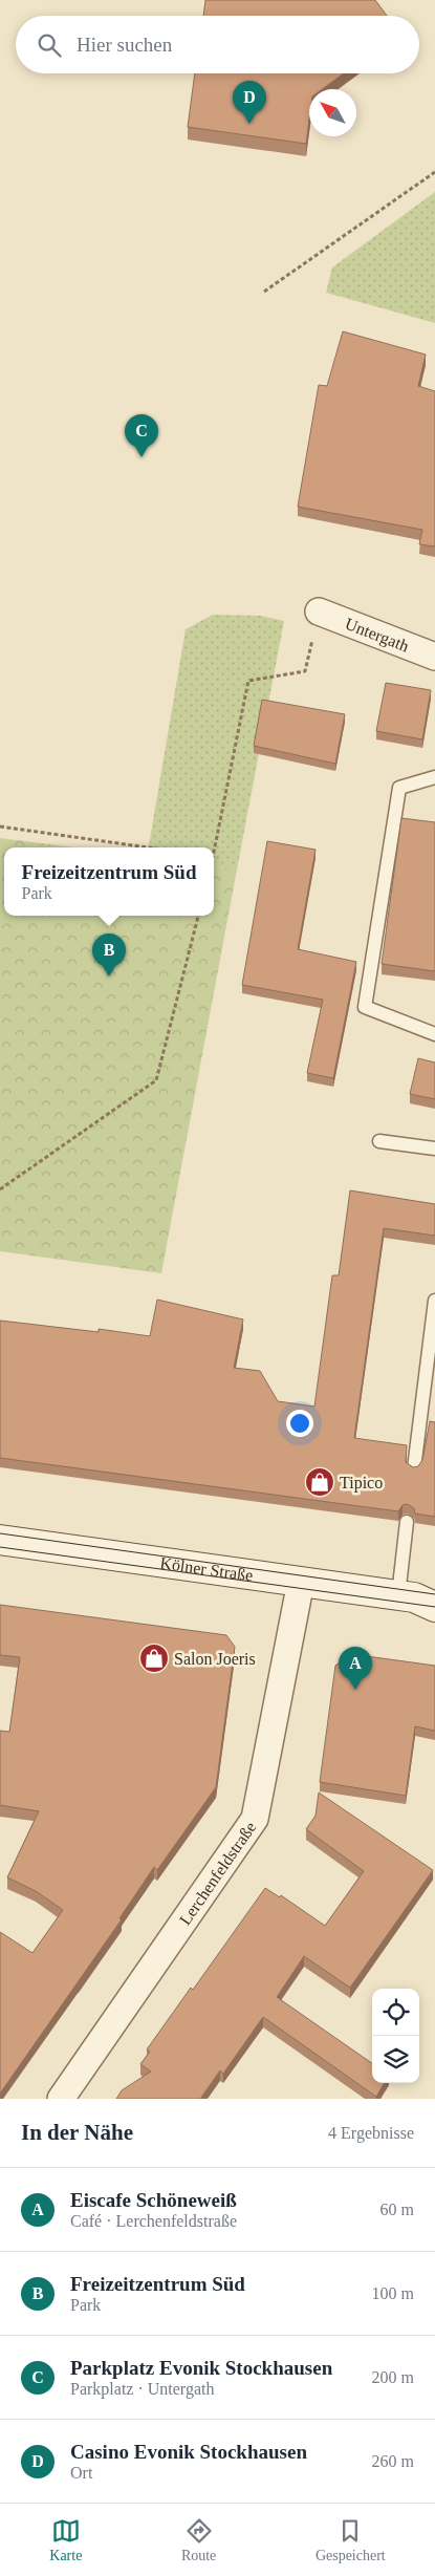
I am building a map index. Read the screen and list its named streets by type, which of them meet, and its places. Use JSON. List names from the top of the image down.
{
  "streets": {
    "main road": ["Kölner Straße"],
    "street": ["Untergath", "Lerchenfeldstraße"]
  },
  "crossings": [
    ["Kölner Straße", "Lerchenfeldstraße"]
  ],
  "places": {
    "shop": ["Tipico", "Salon Joeris"]
  },
  "north": "top left",
  "page": {
    "search": "Hier suchen",
    "pins": [
      "D",
      "C",
      "B",
      "A"
    ],
    "popup": ["Freizeitzentrum Süd", "Park"],
    "heading": ["In der Nähe", "4 Ergebnisse"],
    "list": [
      {
        "mark": "A",
        "name": "Eiscafe Schöneweiß",
        "note": "Café · Lerchenfeldstraße",
        "value": "60 m"
      },
      {
        "mark": "B",
        "name": "Freizeitzentrum Süd",
        "note": "Park",
        "value": "100 m"
      },
      {
        "mark": "C",
        "name": "Parkplatz Evonik Stockhausen",
        "note": "Parkplatz · Untergath",
        "value": "200 m"
      },
      {
        "mark": "D",
        "name": "Casino Evonik Stockhausen",
        "note": "Ort",
        "value": "260 m"
      }
    ],
    "nav": ["Karte", "Route", "Gespeichert"]
  }
}
